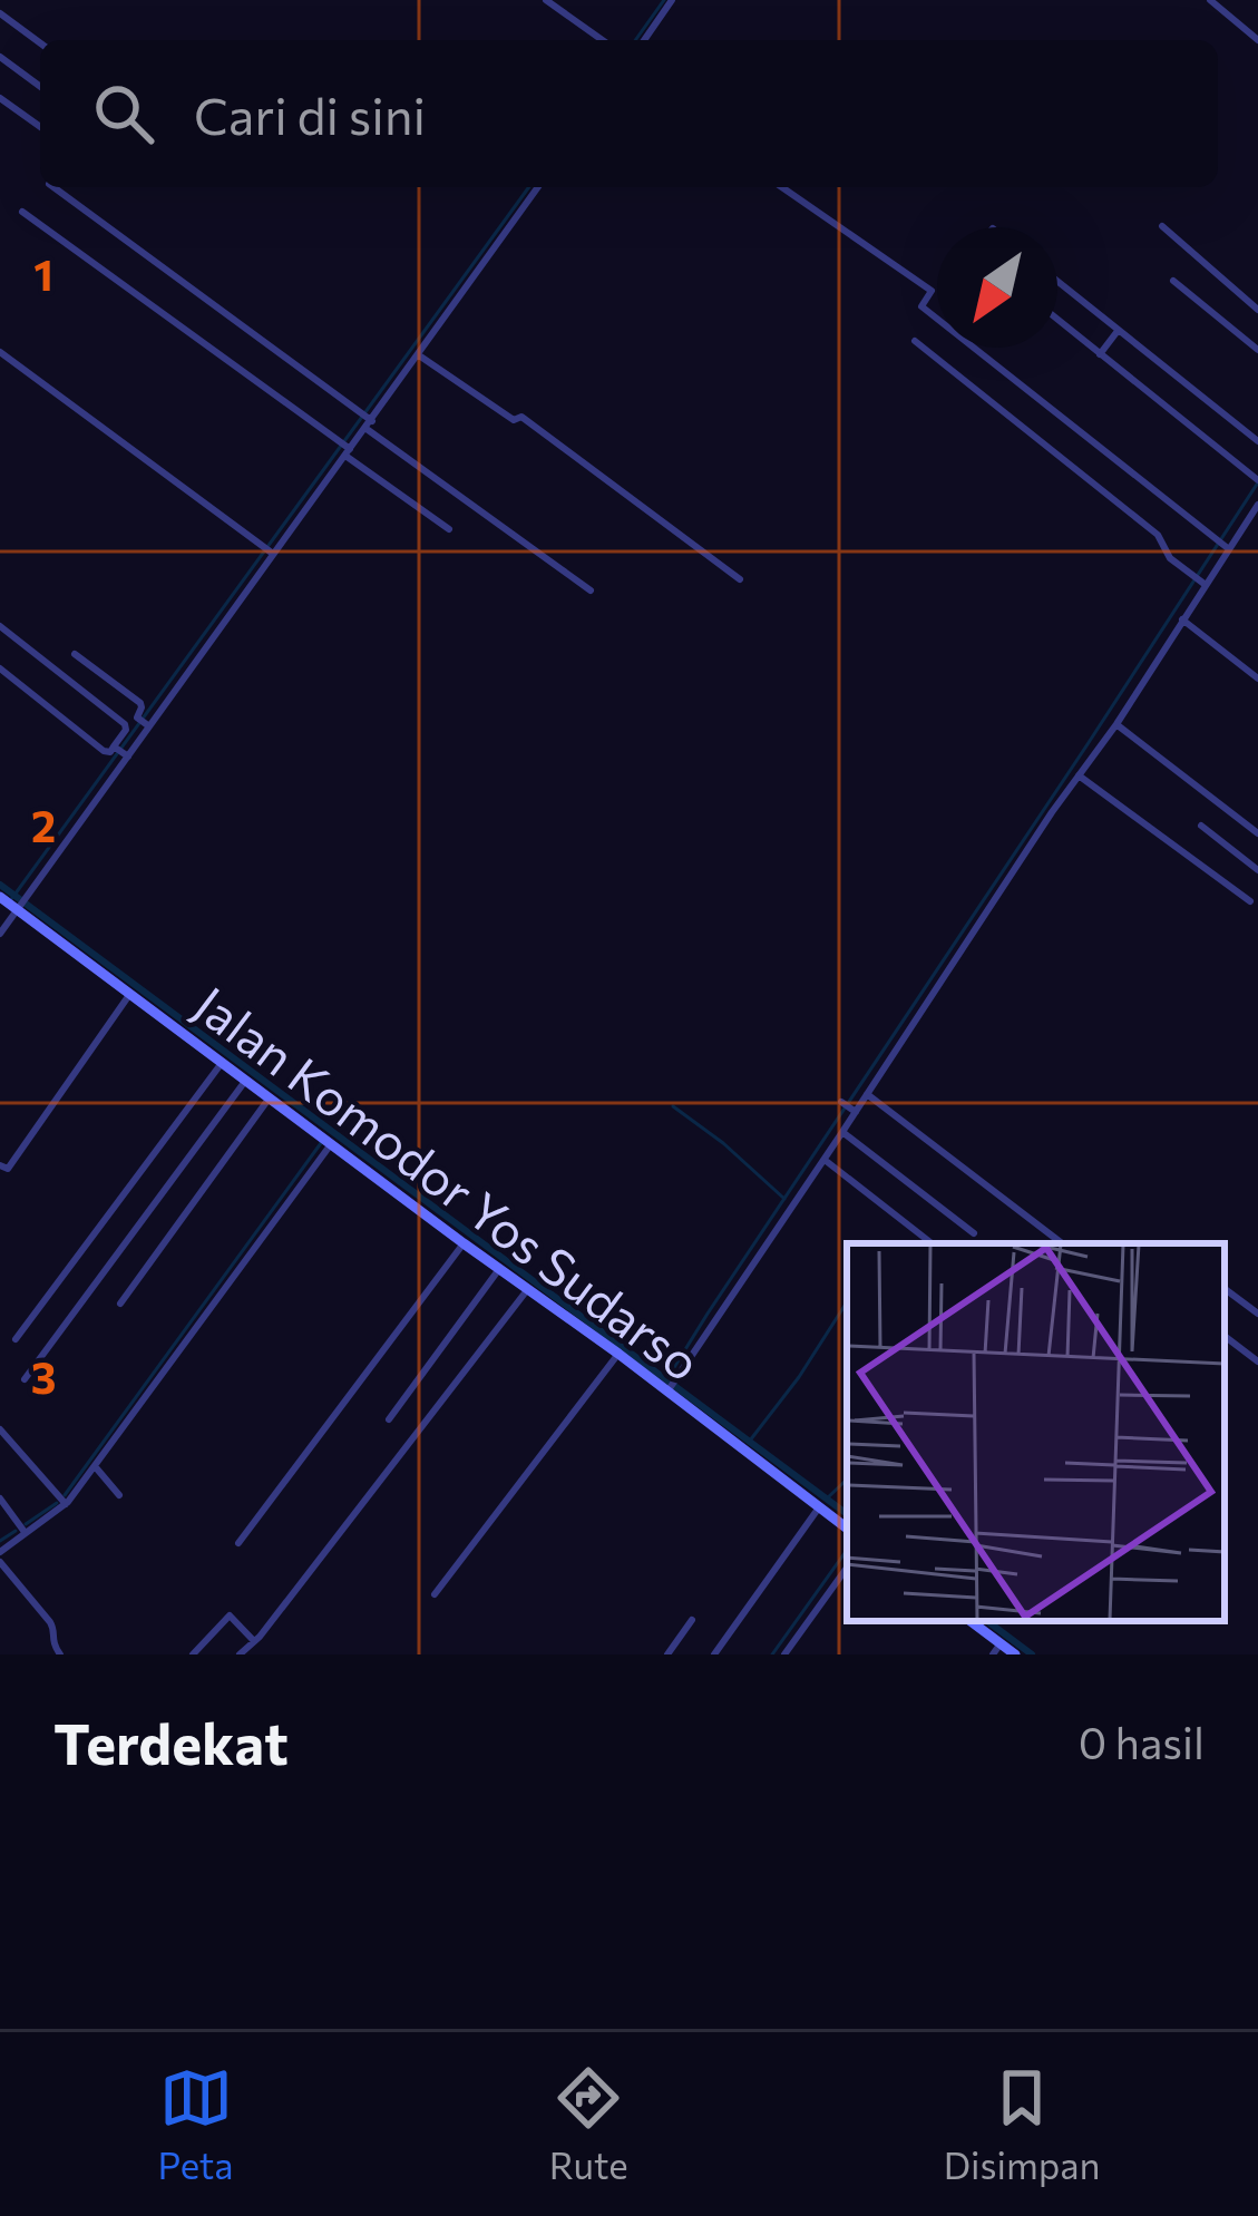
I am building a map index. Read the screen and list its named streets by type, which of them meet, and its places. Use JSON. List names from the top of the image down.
{
  "streets": {
    "street": ["Jalan Komodor Yos Sudarso"]
  },
  "north": "bottom left",
  "page": {
    "search": "Cari di sini",
    "heading": ["Terdekat", "0 hasil"],
    "nav": ["Peta", "Rute", "Disimpan"]
  },
  "grid": {
    "rows": ["1", "2", "3"]
  }
}
